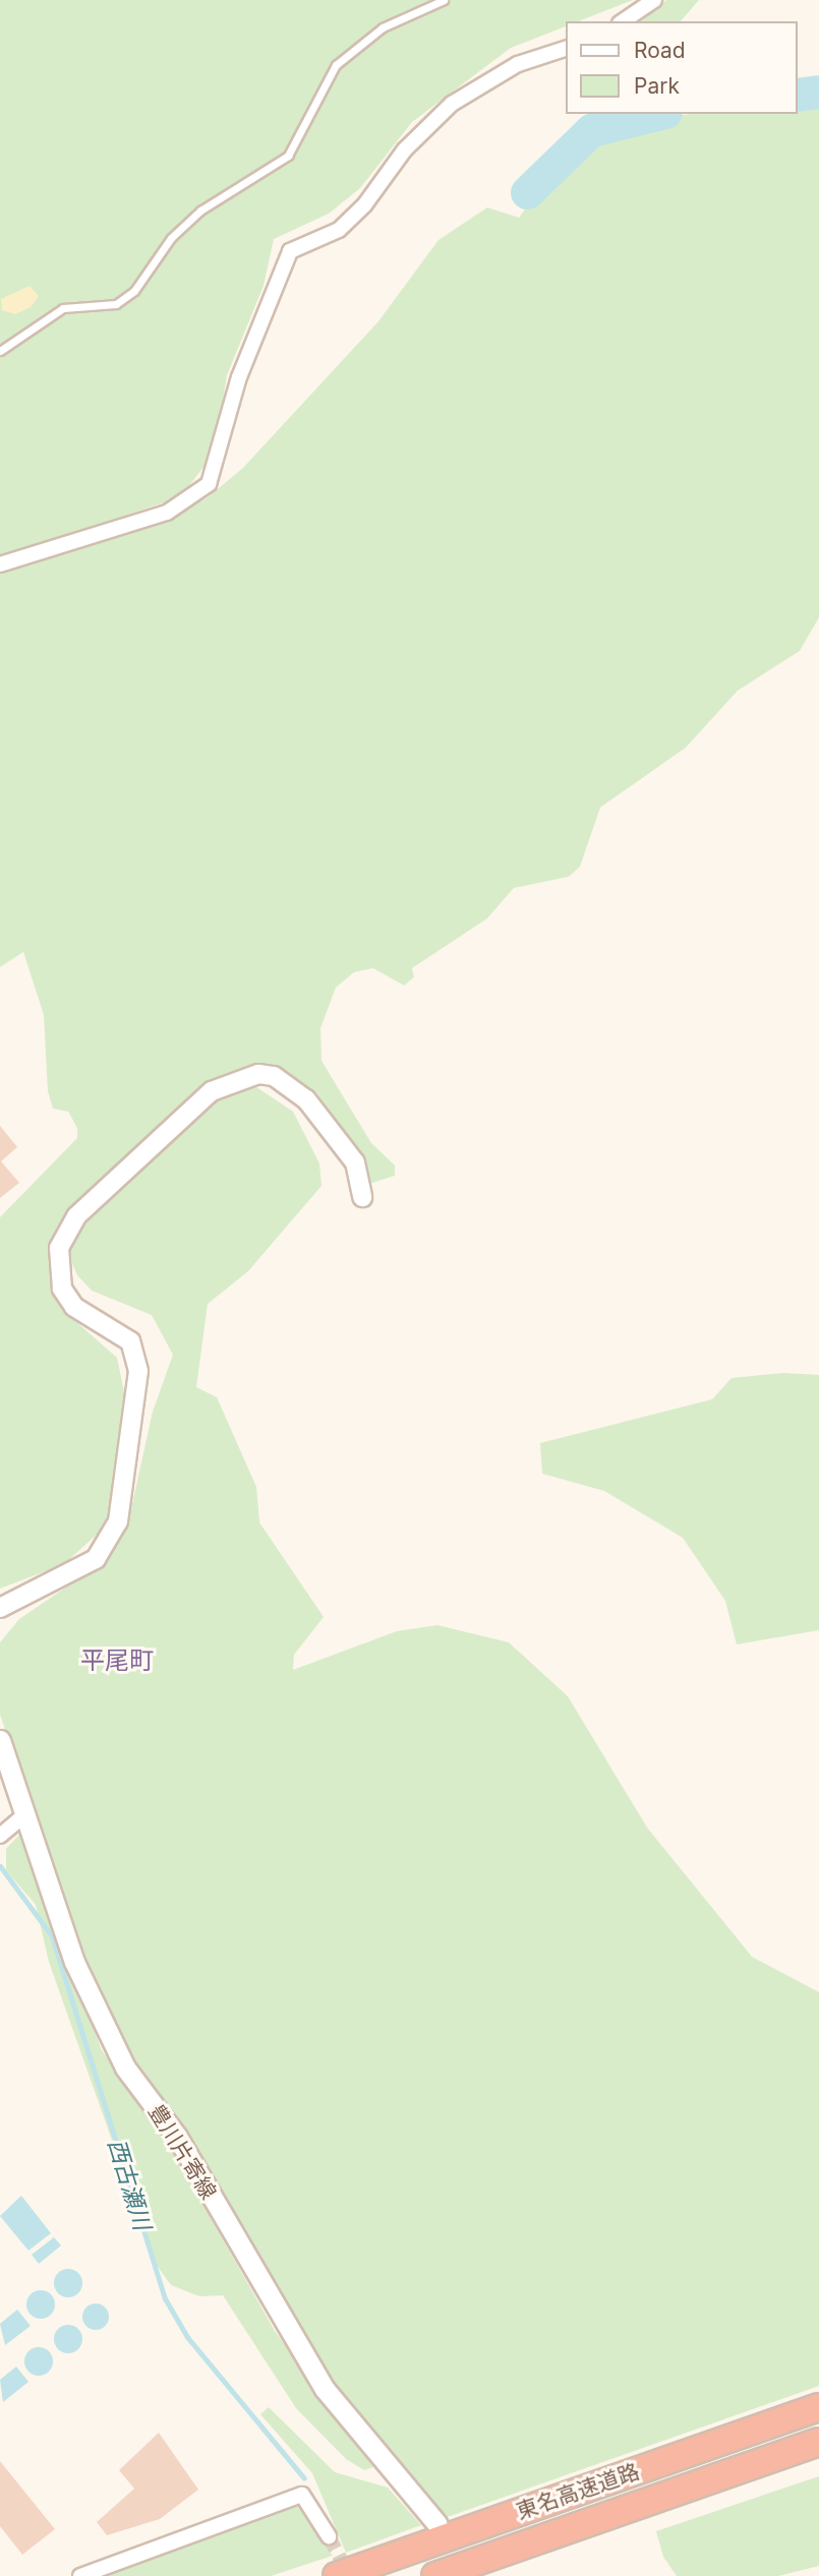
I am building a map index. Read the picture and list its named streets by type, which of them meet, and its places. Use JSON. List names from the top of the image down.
{
  "streets": {
    "highway": ["東名高速道路"],
    "main road": ["豊川片寄線"]
  },
  "districts": ["平尾町"],
  "water": ["西古瀬川"],
  "legend": ["Road", "Park"]
}
